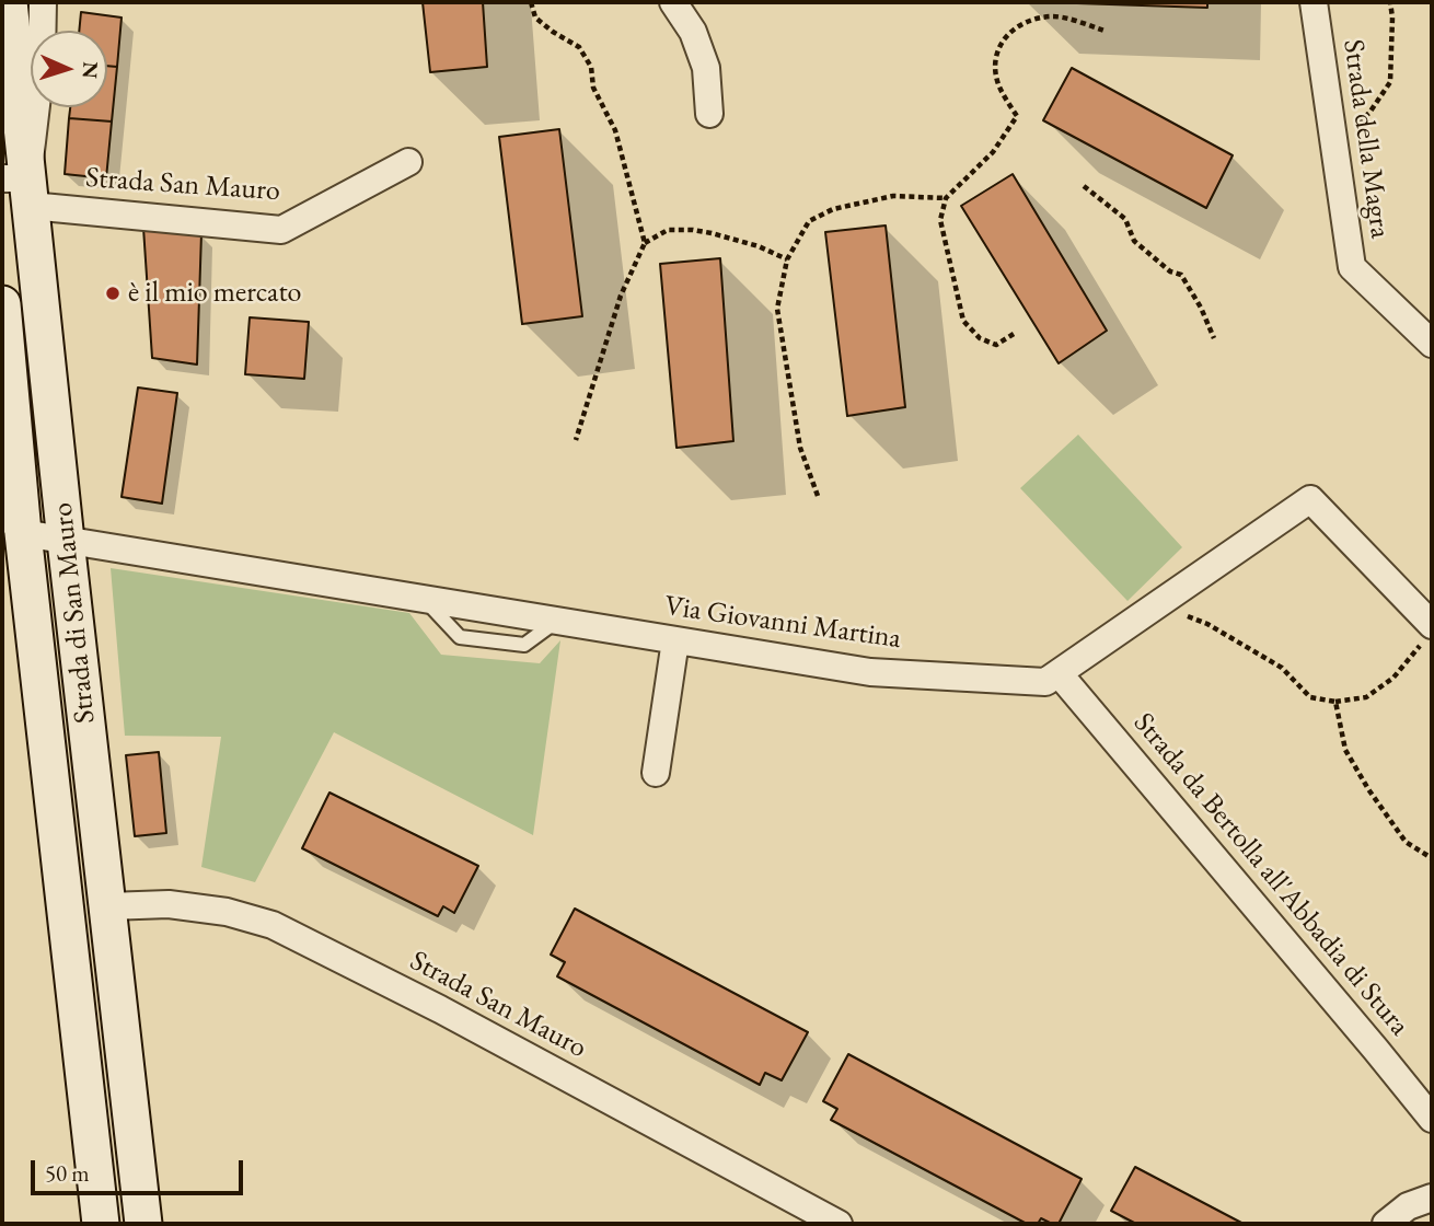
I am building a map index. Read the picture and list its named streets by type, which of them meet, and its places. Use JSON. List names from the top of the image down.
{
  "streets": {
    "main road": ["Strada di San Mauro"],
    "street": [
      "Strada della Magra",
      "Strada San Mauro",
      "Via Giovanni Martina",
      "Strada da Bertolla all'Abbadia di Stura"
    ]
  },
  "crossings": [
    ["Strada San Mauro", "Strada di San Mauro"],
    ["Strada di San Mauro", "Via Giovanni Martina"],
    ["Via Giovanni Martina", "Strada da Bertolla all'Abbadia di Stura"]
  ],
  "places": ["è il mio mercato"],
  "scale_bar": "50 m",
  "north": "right"
}
